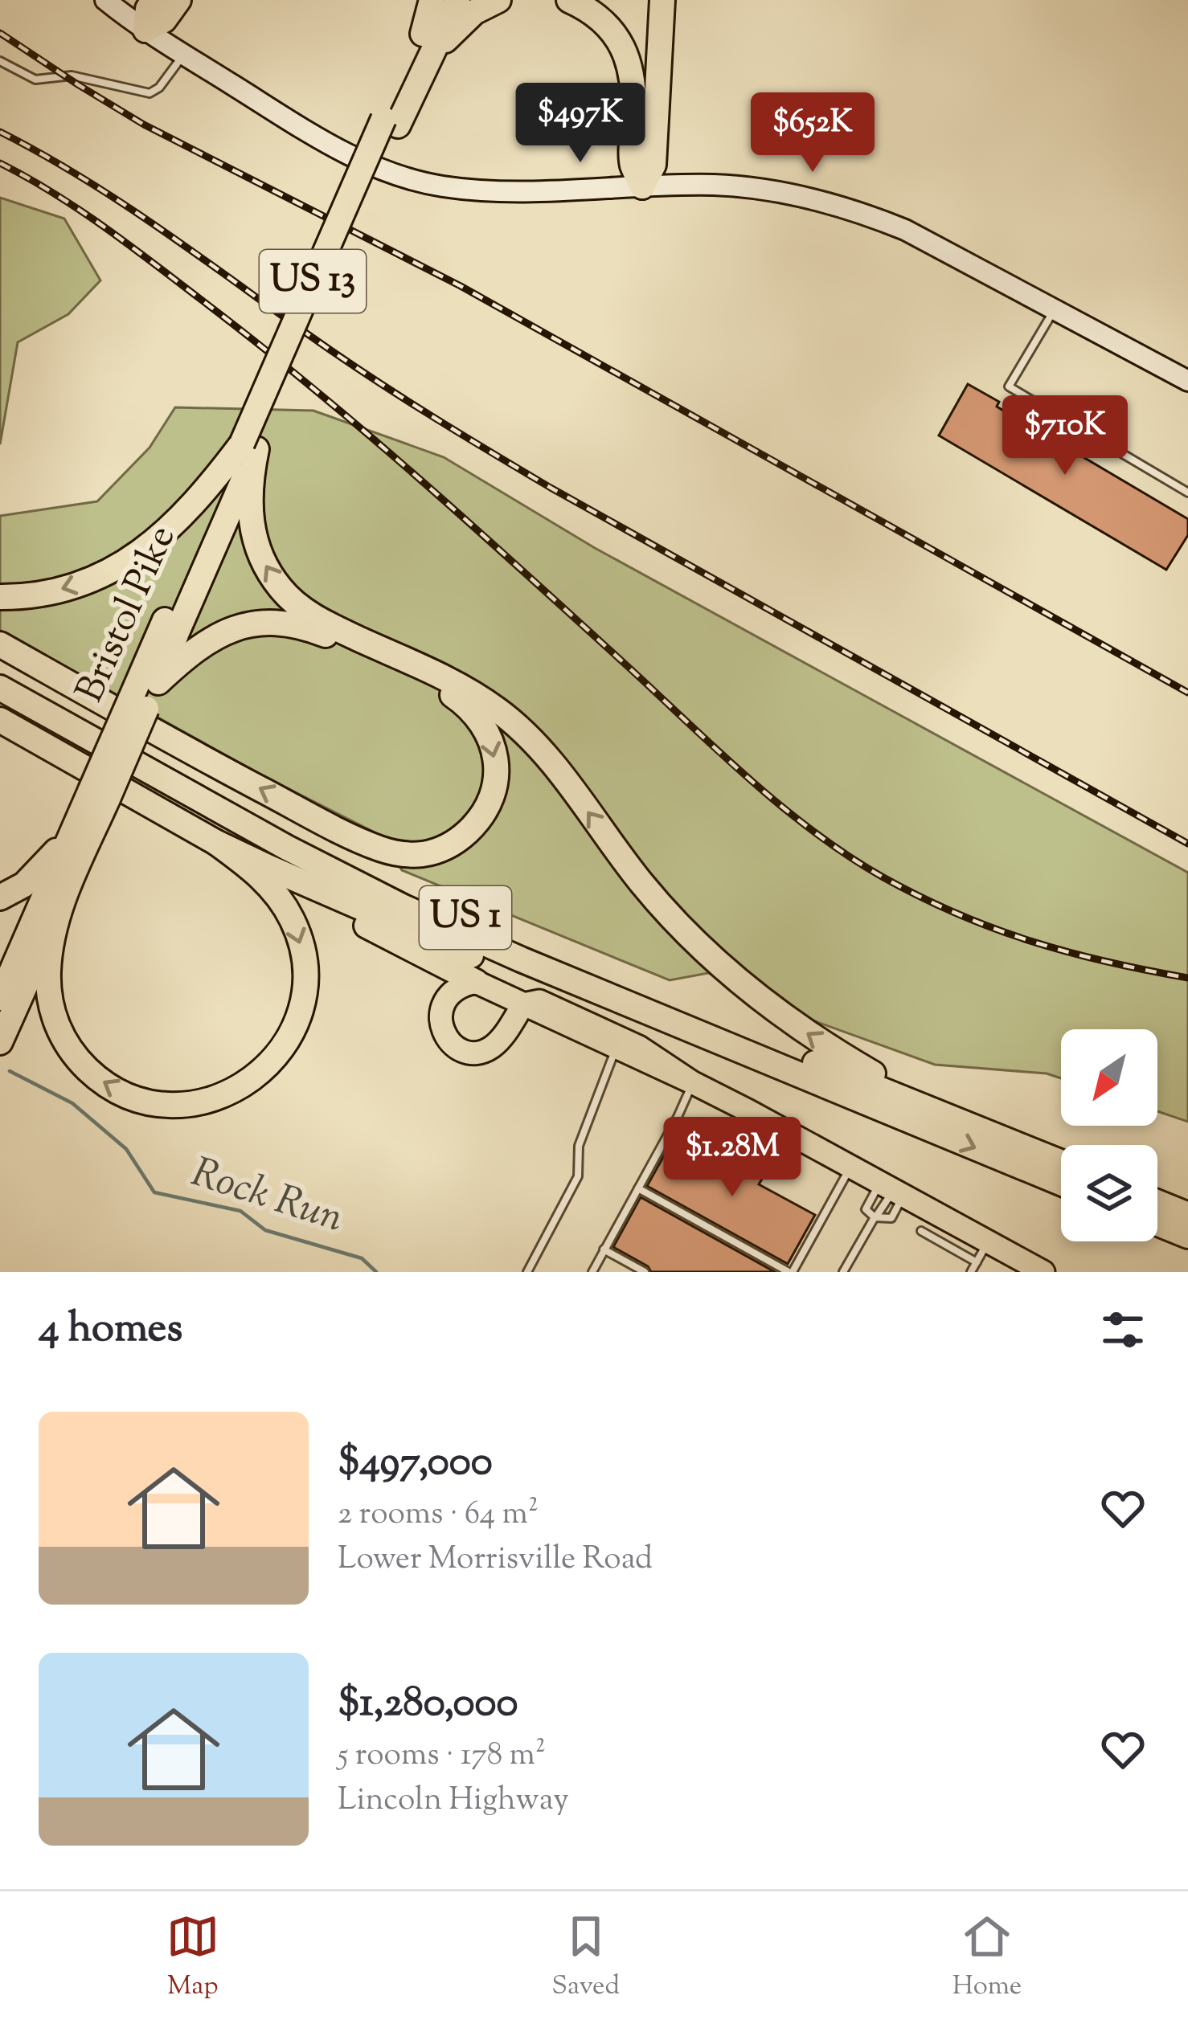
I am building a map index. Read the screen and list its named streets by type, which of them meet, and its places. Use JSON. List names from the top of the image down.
{
  "streets": {
    "highway": ["US 13", "Bristol Pike", "US 1"]
  },
  "crossings": [
    ["US 13", "Bristol Pike"]
  ],
  "water": ["Rock Run"],
  "north": "bottom left",
  "page": {
    "price": [
      "$497K",
      "$652K",
      "$710K",
      "$1.28M"
    ],
    "heading": "4 homes",
    "list": [
      {
        "name": "$497,000",
        "note": "2 rooms · 64 m² · Lower Morrisville Road"
      },
      {
        "name": "$1,280,000",
        "note": "5 rooms · 178 m² · Lincoln Highway"
      }
    ],
    "tabs": ["Map", "Saved", "Home"]
  }
}
